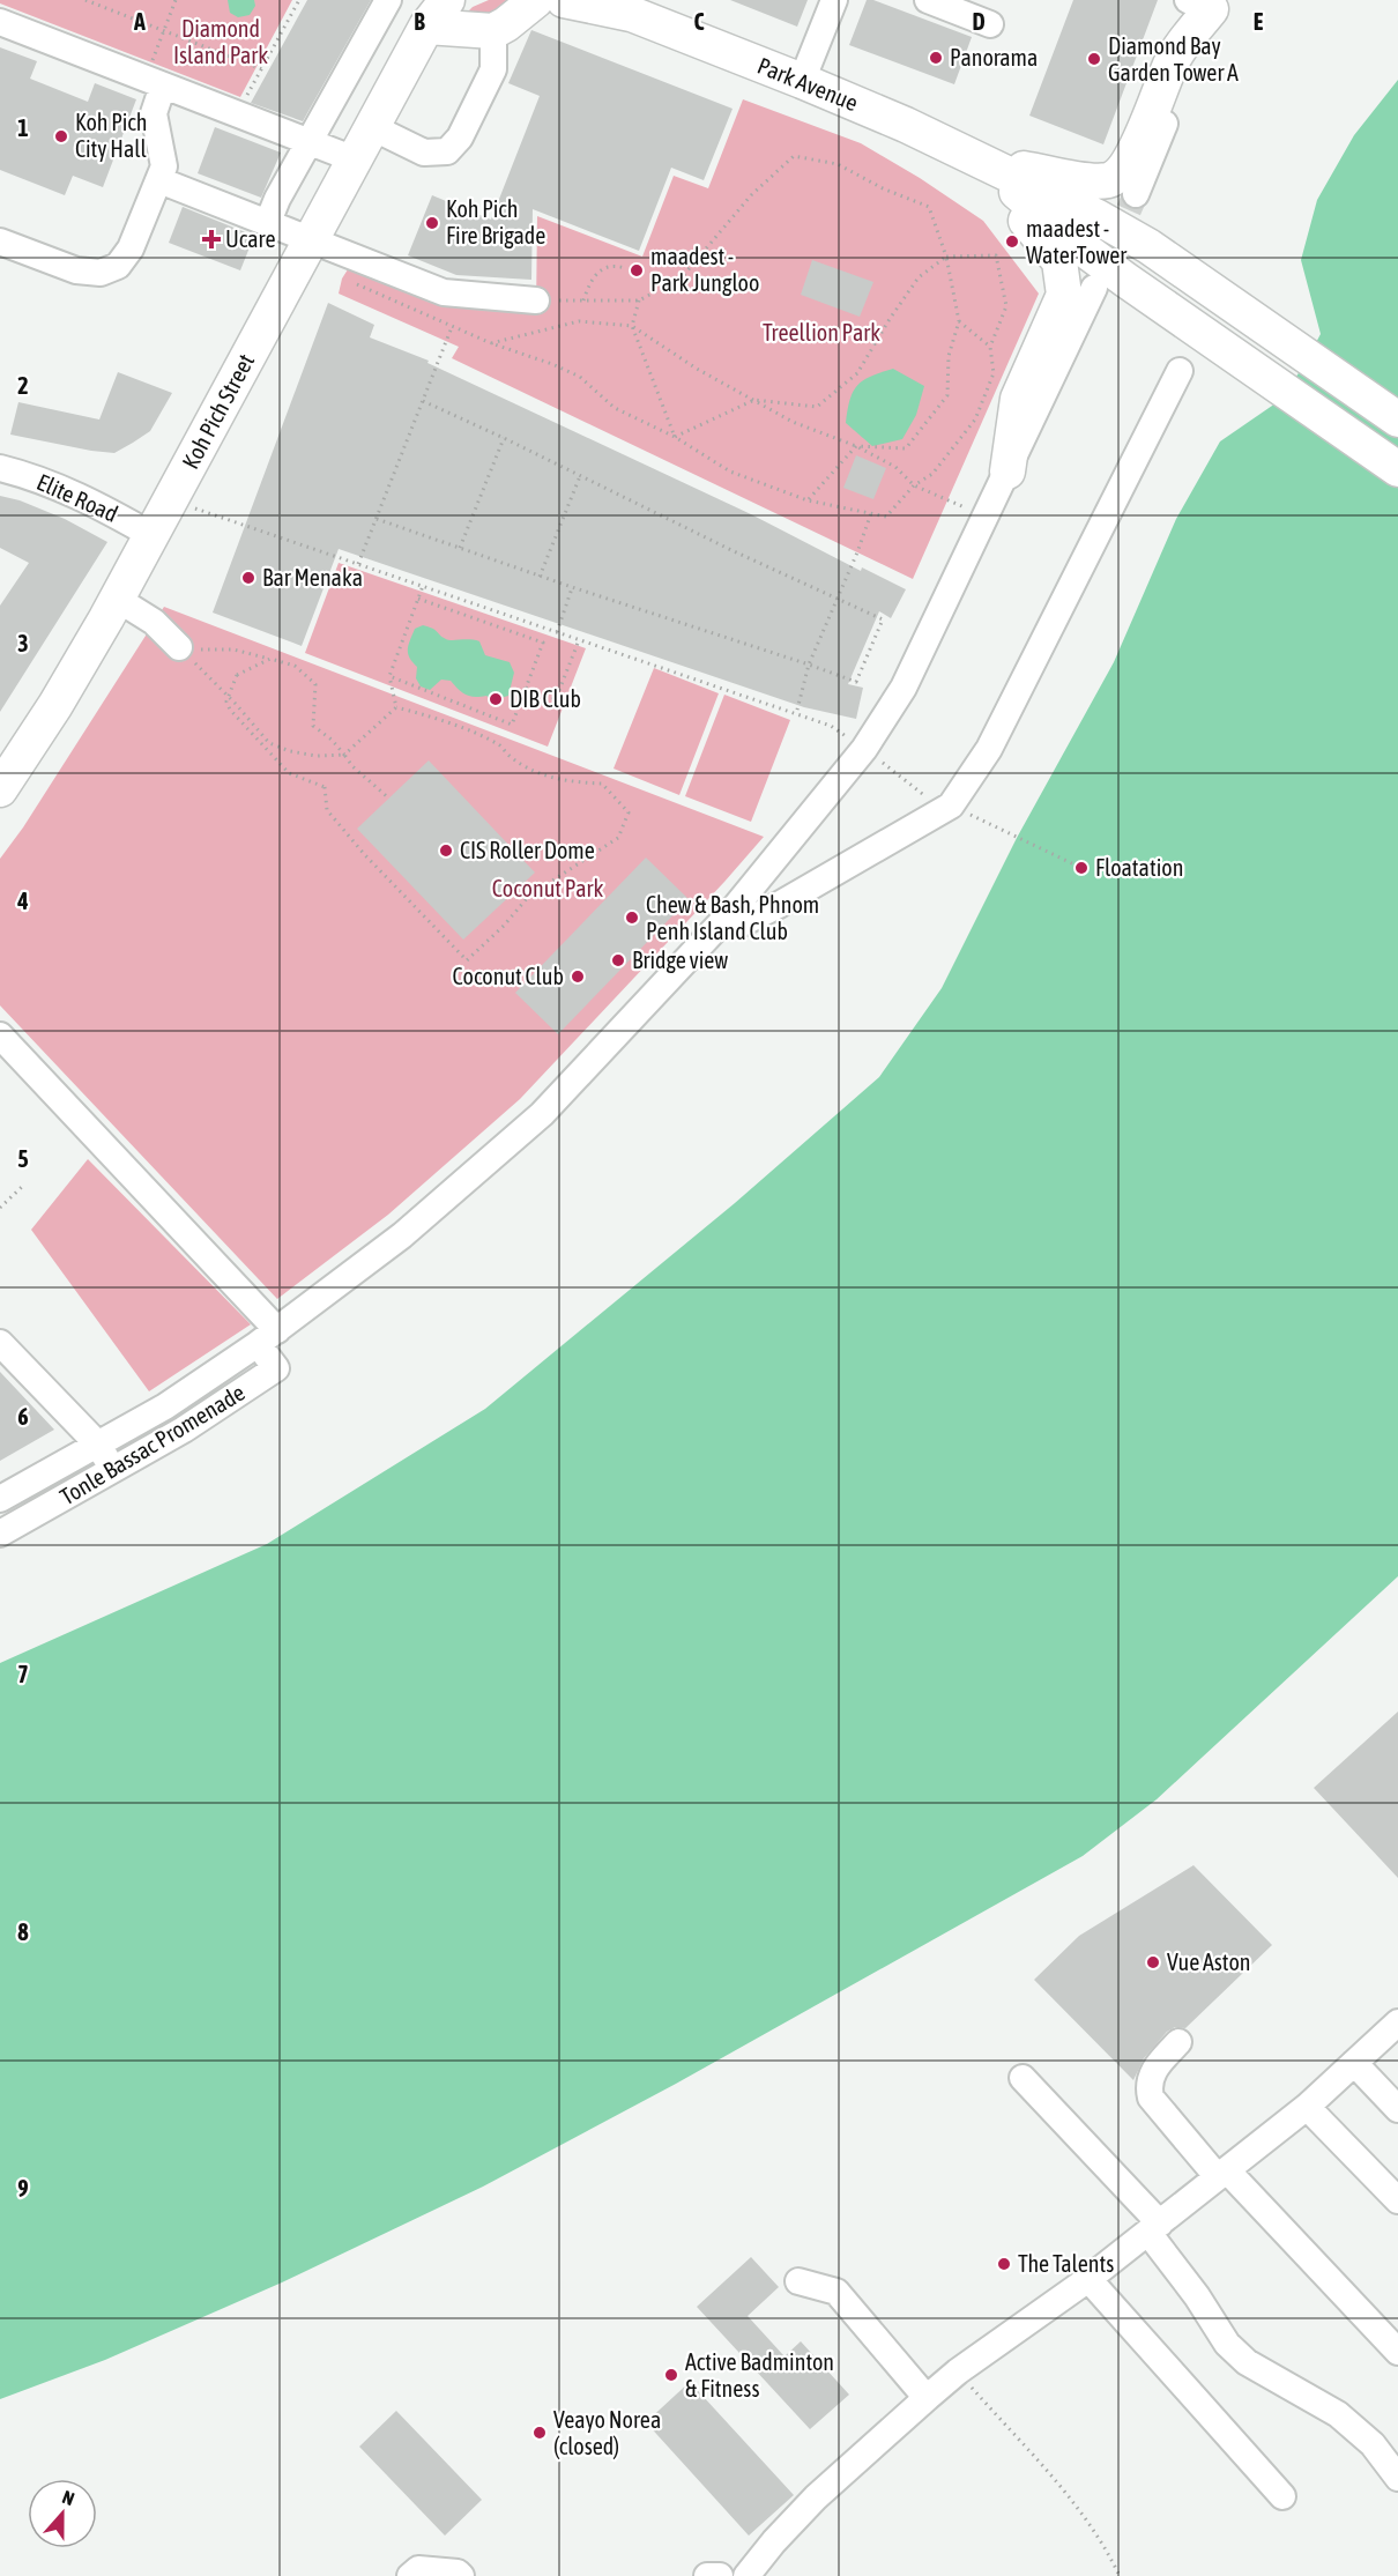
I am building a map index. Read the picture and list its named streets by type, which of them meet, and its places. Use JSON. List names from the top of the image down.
{
  "streets": {
    "main road": ["Park Avenue", "Koh Pich Street"],
    "street": ["Elite Road", "Tonle Bassac Promenade"]
  },
  "crossings": [
    ["Koh Pich Street", "Elite Road"]
  ],
  "parks": ["Diamond Island Park", "Treellion Park", "Coconut Park"],
  "places": {
    "other": [
      "Panorama",
      "Diamond Bay Garden Tower A",
      "Koh Pich City Hall",
      "Koh Pich Fire Brigade",
      "maadest - WaterTower",
      "maadest - Park Jungloo",
      "Bar Menaka",
      "DIB Club",
      "CIS Roller Dome",
      "Floatation",
      "Chew & Bash, Phnom Penh Island Club",
      "Bridge view",
      "Coconut Club",
      "Vue Aston",
      "The Talents",
      "Active Badminton & Fitness",
      "Veayo Norea (closed)"
    ],
    "health": ["Ucare"]
  },
  "north": "top",
  "grid": {
    "columns": [
      "A",
      "B",
      "C",
      "D",
      "E"
    ],
    "rows": [
      "1",
      "2",
      "3",
      "4",
      "5",
      "6",
      "7",
      "8",
      "9"
    ]
  }
}
